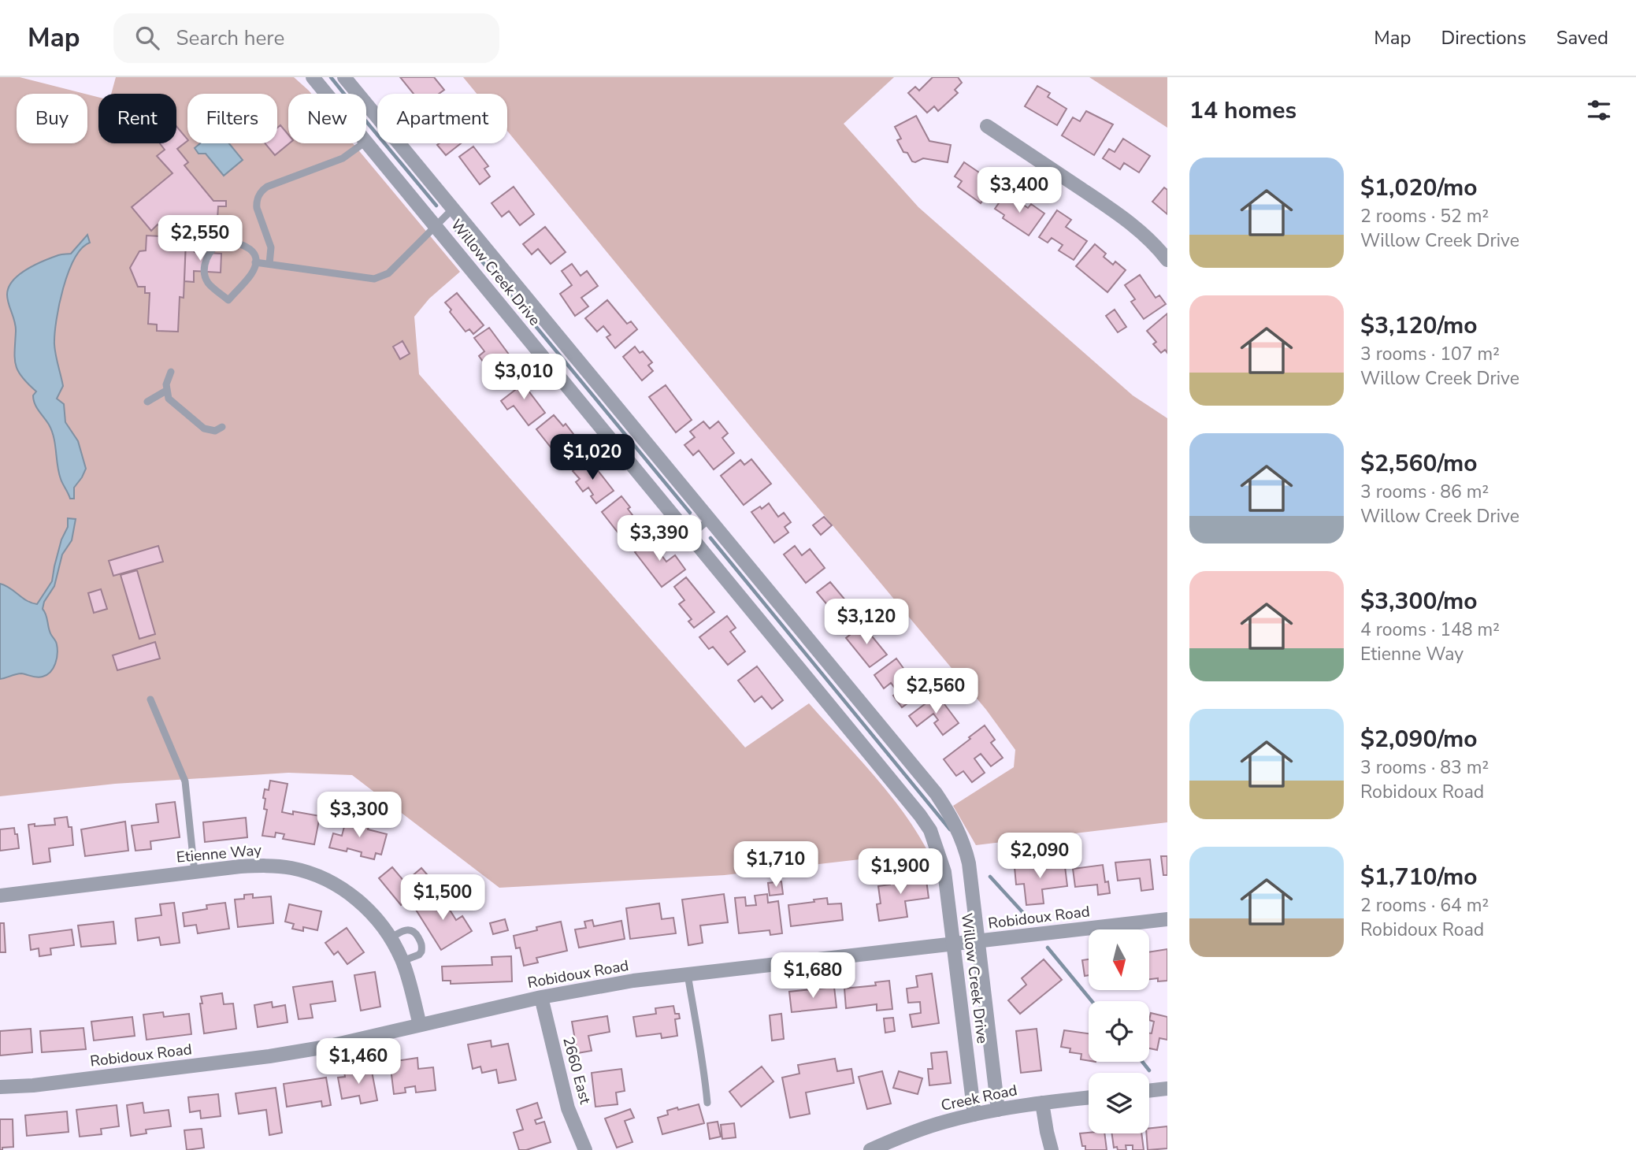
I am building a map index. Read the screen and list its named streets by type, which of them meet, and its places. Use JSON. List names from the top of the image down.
{
  "streets": {
    "street": [
      "Willow Creek Drive",
      "Etienne Way",
      "Robidoux Road",
      "2660 East",
      "Creek Road"
    ]
  },
  "crossings": [
    ["Willow Creek Drive", "Robidoux Road"],
    ["Willow Creek Drive", "Creek Road"],
    ["Etienne Way", "Robidoux Road"],
    ["Robidoux Road", "2660 East"]
  ],
  "north": "bottom",
  "page": {
    "header": "Map",
    "search": "Search here",
    "nav": ["Map", "Directions", "Saved"],
    "heading": "14 homes",
    "chip": [
      "Buy",
      "Rent",
      "Filters",
      "New",
      "Apartment"
    ],
    "list": [
      {
        "name": "$1,020/mo",
        "note": "2 rooms · 52 m² · Willow Creek Drive"
      },
      {
        "name": "$3,120/mo",
        "note": "3 rooms · 107 m² · Willow Creek Drive"
      },
      {
        "name": "$2,560/mo",
        "note": "3 rooms · 86 m² · Willow Creek Drive"
      },
      {
        "name": "$3,300/mo",
        "note": "4 rooms · 148 m² · Etienne Way"
      },
      {
        "name": "$2,090/mo",
        "note": "3 rooms · 83 m² · Robidoux Road"
      },
      {
        "name": "$1,710/mo",
        "note": "2 rooms · 64 m² · Robidoux Road"
      }
    ],
    "price": [
      "$3,400",
      "$2,550",
      "$3,010",
      "$1,020",
      "$3,390",
      "$3,120",
      "$2,560",
      "$3,300",
      "$2,090",
      "$1,710",
      "$1,900",
      "$1,500",
      "$1,680",
      "$1,460"
    ]
  }
}
